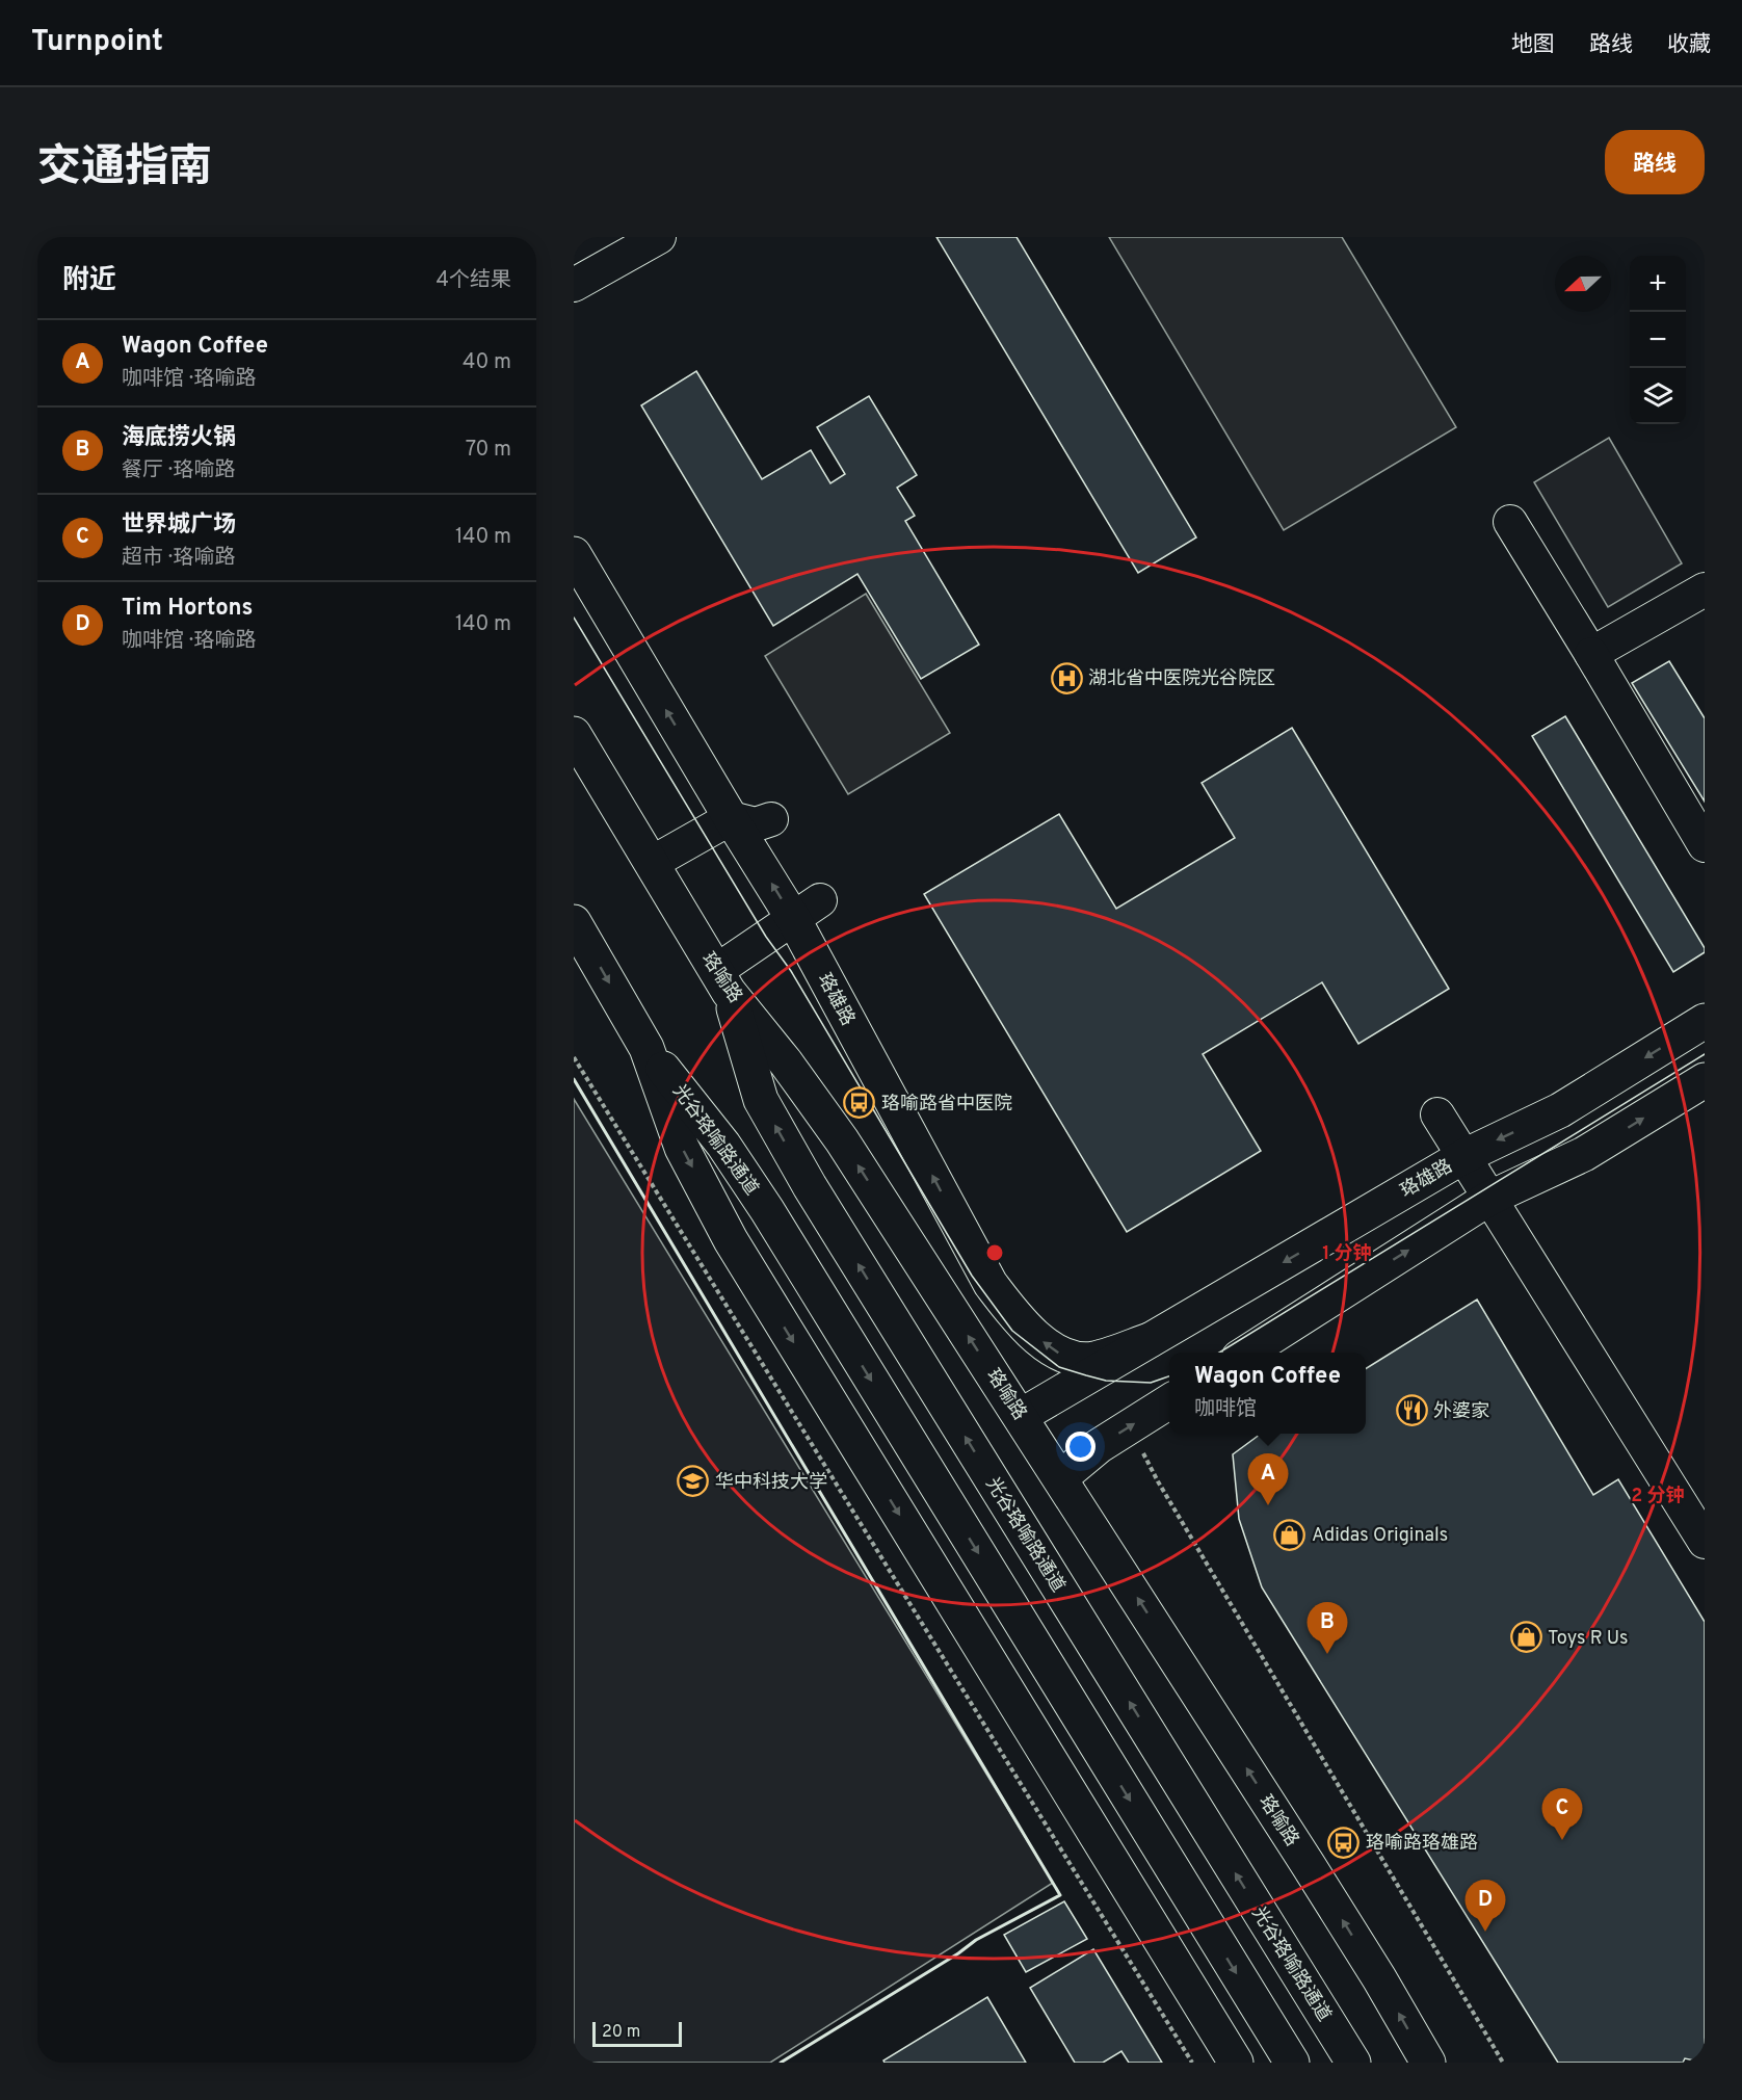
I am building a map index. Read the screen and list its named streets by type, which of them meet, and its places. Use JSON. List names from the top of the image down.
{
  "streets": {
    "main road": ["珞喻路", "珞雄路", "光谷珞喻路通道"]
  },
  "crossings": [
    ["珞喻路", "珞雄路"],
    ["珞喻路", "光谷珞喻路通道"]
  ],
  "places": {
    "hospital": ["湖北省中医院光谷院区"],
    "bus stop": ["珞喻路省中医院", "珞喻路珞雄路"],
    "restaurant": ["外婆家"],
    "school or university": ["华中科技大学"],
    "shop": ["Adidas Originals", "Toys R Us"]
  },
  "scale_bar": "20 m",
  "north": "left",
  "page": {
    "header": "Turnpoint",
    "nav": ["地图", "路线", "收藏"],
    "title": "交通指南",
    "buttons": "路线",
    "heading": ["附近", "4个结果"],
    "map_buttons": ["+", "−"],
    "list": [
      {
        "mark": "A",
        "name": "Wagon Coffee",
        "note": "咖啡馆 · 珞喻路",
        "value": "40 m"
      },
      {
        "mark": "B",
        "name": "海底捞火锅",
        "note": "餐厅 · 珞喻路",
        "value": "70 m"
      },
      {
        "mark": "C",
        "name": "世界城广场",
        "note": "超市 · 珞喻路",
        "value": "140 m"
      },
      {
        "mark": "D",
        "name": "Tim Hortons",
        "note": "咖啡馆 · 珞喻路",
        "value": "140 m"
      }
    ],
    "popup": ["Wagon Coffee", "咖啡馆"],
    "pins": [
      "A",
      "B",
      "C",
      "D"
    ],
    "scale": "20 m"
  },
  "rings": ["1 分钟", "2 分钟"]
}
